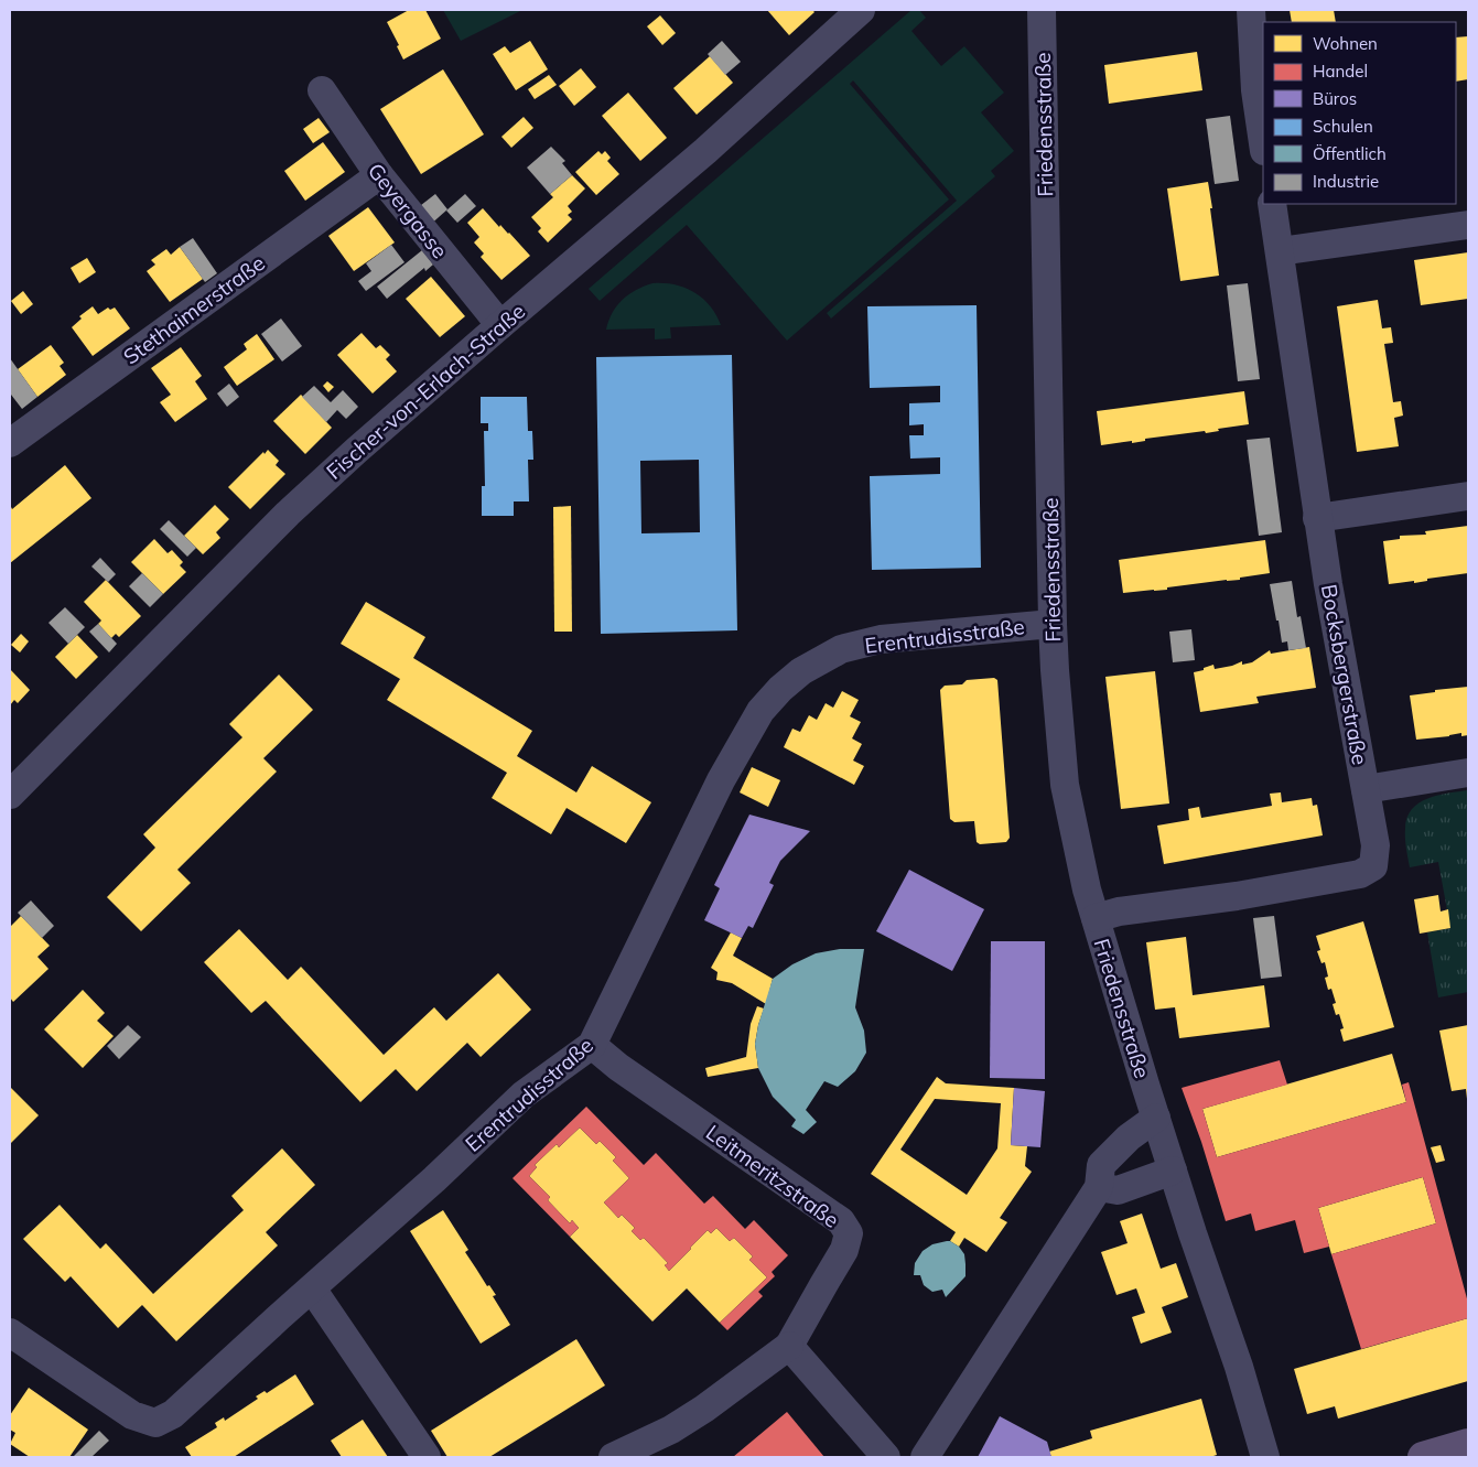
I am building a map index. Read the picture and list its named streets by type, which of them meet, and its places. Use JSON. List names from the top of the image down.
{
  "streets": {
    "street": [
      "Friedensstraße",
      "Geyergasse",
      "Stethaimerstraße",
      "Fischer-von-Erlach-Straße",
      "Erentrudisstraße",
      "Bocksbergerstraße",
      "Leitmeritzstraße"
    ]
  },
  "crossings": [
    ["Friedensstraße", "Erentrudisstraße"],
    ["Friedensstraße", "Bocksbergerstraße"],
    ["Geyergasse", "Stethaimerstraße"],
    ["Geyergasse", "Fischer-von-Erlach-Straße"],
    ["Erentrudisstraße", "Leitmeritzstraße"]
  ],
  "legend": [
    "Wohnen",
    "Handel",
    "Büros",
    "Schulen",
    "Öffentlich",
    "Industrie"
  ]
}
